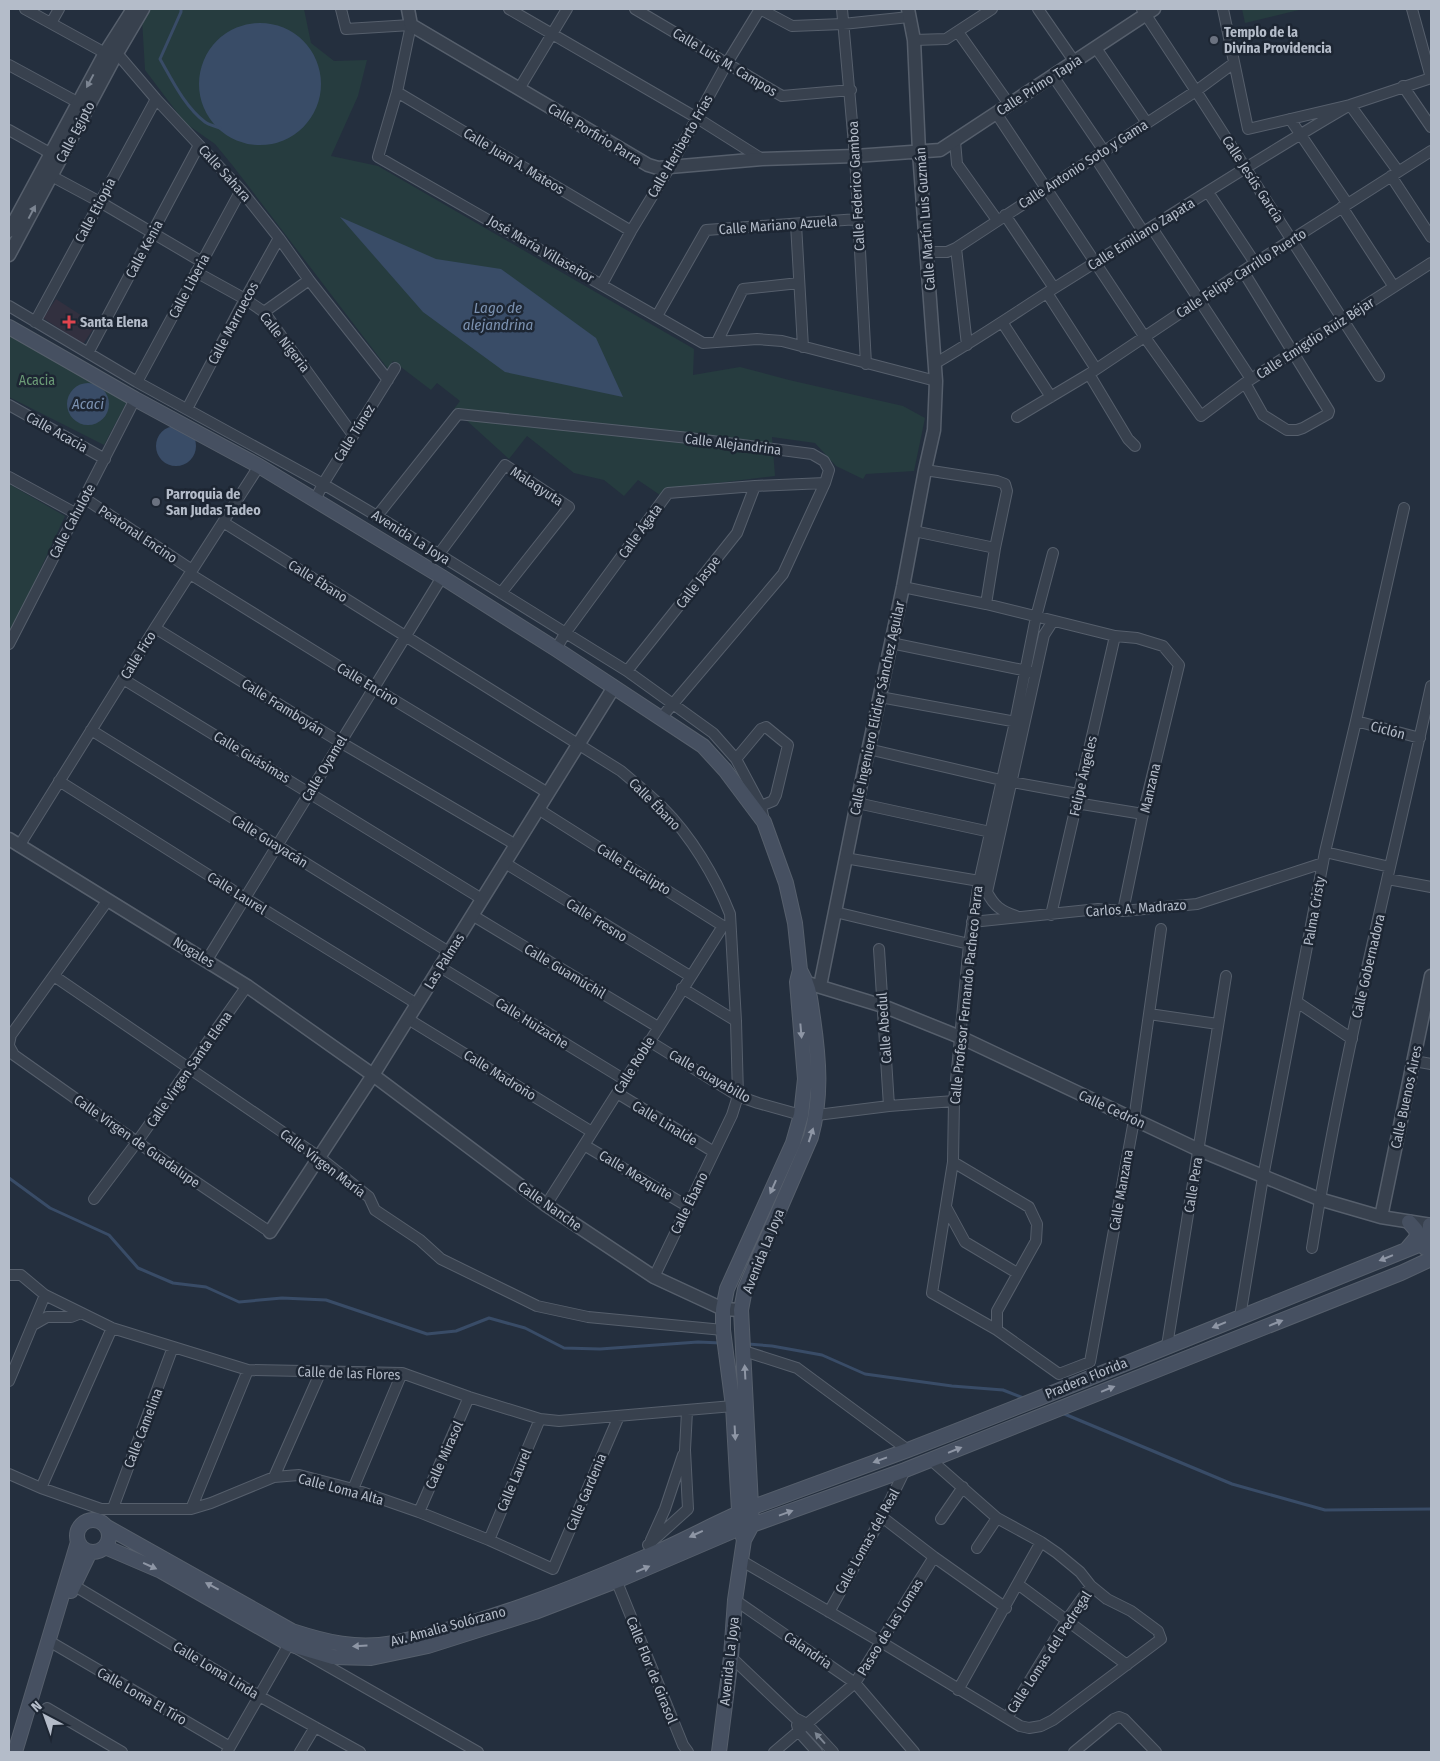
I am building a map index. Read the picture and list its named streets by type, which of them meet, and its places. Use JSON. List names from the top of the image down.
{
  "streets": {
    "main road": ["Avenida La Joya", "Pradera Florida", "Av. Amalia Solórzano"],
    "street": [
      "Calle Luis M. Campos",
      "Calle Primo Tapia",
      "Calle Egipto",
      "Calle Porfirio Parra",
      "Calle Heriberto Frías",
      "Calle Juan A. Mateos",
      "Calle Antonio Soto y Gama",
      "Calle Sahara",
      "Calle Jesús García",
      "Calle Federico Gamboa",
      "Calle Etiopía",
      "Calle Martín Luis Guzmán",
      "Calle Mariano Azuela",
      "Calle Emiliano Zapata",
      "Calle Kenia",
      "José María Villaseñor",
      "Calle Felipe Carrillo Puerto",
      "Calle Liberia",
      "Calle Marruecos",
      "Calle Emigdio Ruiz Béjar",
      "Calle Nigeria",
      "Calle Acacia",
      "Calle Túnez",
      "Calle Alejandrina",
      "Malaqyuta",
      "Calle Cahulote",
      "Calle Ágata",
      "Peatonal Encino",
      "Calle Ébano",
      "Calle Jaspe",
      "Calle Fico",
      "Calle Encino",
      "Calle Framboyán",
      "Calle Ingeniero Elidier Sánchez Aguilar",
      "Ciclón",
      "Calle Guásimas",
      "Calle Oyamel",
      "Felipe Ángeles",
      "Manzana",
      "Calle Guayacán",
      "Calle Eucalipto",
      "Calle Laurel",
      "Carlos A. Madrazo",
      "Palma Cristy",
      "Calle Fresno",
      "Nogales",
      "Las Palmas",
      "Calle Gobernadora",
      "Calle Guamúchil",
      "Calle Profesor Fernando Pacheco Parra",
      "Calle Huizache",
      "Calle Abedul",
      "Calle Roble",
      "Calle Virgen Santa Elena",
      "Calle Madroño",
      "Calle Guayabillo",
      "Calle Buenos Aires",
      "Calle Cedrón",
      "Calle Linalde",
      "Calle Virgen de Guadalupe",
      "Calle Virgen María",
      "Calle Mezquite",
      "Calle Pera",
      "Calle Manzana",
      "Calle Nanche",
      "Calle de las Flores",
      "Calle Camelina",
      "Calle Mirasol",
      "Calle Loma Alta",
      "Calle Gardenia",
      "Calle Lomas del Real",
      "Paseo de las Lomas",
      "Calandria",
      "Calle Lomas del Pedregal",
      "Calle Loma Linda",
      "Calle Flor de Girasol",
      "Calle Loma El Tiro"
    ]
  },
  "crossings": [
    ["Calle Luis M. Campos", "Calle Heriberto Frías"],
    ["Calle Luis M. Campos", "Calle Federico Gamboa"],
    ["Calle Primo Tapia", "Calle Porfirio Parra"],
    ["Calle Primo Tapia", "Calle Jesús García"],
    ["Calle Primo Tapia", "Calle Martín Luis Guzmán"],
    ["Calle Egipto", "Calle Sahara"],
    ["Calle Porfirio Parra", "Calle Heriberto Frías"],
    ["Calle Porfirio Parra", "Calle Federico Gamboa"],
    ["Calle Porfirio Parra", "Calle Martín Luis Guzmán"],
    ["Calle Heriberto Frías", "Calle Juan A. Mateos"],
    ["Calle Heriberto Frías", "José María Villaseñor"],
    ["Calle Juan A. Mateos", "José María Villaseñor"],
    ["Calle Antonio Soto y Gama", "Calle Jesús García"],
    ["Calle Antonio Soto y Gama", "Calle Martín Luis Guzmán"],
    ["Calle Sahara", "Calle Etiopía"],
    ["Calle Sahara", "Calle Kenia"],
    ["Calle Sahara", "Calle Liberia"],
    ["Calle Sahara", "Calle Marruecos"],
    ["Calle Sahara", "Calle Túnez"],
    ["Calle Jesús García", "Calle Emiliano Zapata"],
    ["Calle Jesús García", "Calle Felipe Carrillo Puerto"],
    ["Calle Jesús García", "Calle Emigdio Ruiz Béjar"],
    ["Calle Federico Gamboa", "Calle Mariano Azuela"],
    ["Calle Etiopía", "Avenida La Joya"],
    ["Calle Martín Luis Guzmán", "Calle Emiliano Zapata"],
    ["Calle Martín Luis Guzmán", "Calle Ingeniero Elidier Sánchez Aguilar"],
    ["Calle Mariano Azuela", "José María Villaseñor"],
    ["Calle Kenia", "Avenida La Joya"],
    ["Calle Felipe Carrillo Puerto", "Calle Emigdio Ruiz Béjar"],
    ["Calle Liberia", "Calle Nigeria"],
    ["Calle Liberia", "Avenida La Joya"],
    ["Calle Marruecos", "Calle Nigeria"],
    ["Calle Marruecos", "Avenida La Joya"],
    ["Calle Nigeria", "Calle Túnez"],
    ["Calle Acacia", "Calle Cahulote"],
    ["Calle Túnez", "Avenida La Joya"],
    ["Calle Alejandrina", "Calle Ágata"],
    ["Calle Alejandrina", "Avenida La Joya"],
    ["Malaqyuta", "Avenida La Joya"],
    ["Calle Cahulote", "Peatonal Encino"],
    ["Calle Cahulote", "Avenida La Joya"],
    ["Calle Ágata", "Avenida La Joya"],
    ["Calle Ágata", "Calle Jaspe"],
    ["Peatonal Encino", "Calle Fico"],
    ["Peatonal Encino", "Calle Encino"],
    ["Avenida La Joya", "Calle Jaspe"],
    ["Avenida La Joya", "Calle Fico"],
    ["Avenida La Joya", "Calle Ingeniero Elidier Sánchez Aguilar"],
    ["Avenida La Joya", "Calle Oyamel"],
    ["Avenida La Joya", "Las Palmas"],
    ["Avenida La Joya", "Calle Guayabillo"],
    ["Avenida La Joya", "Calle Cedrón"],
    ["Avenida La Joya", "Calle Virgen María"],
    ["Avenida La Joya", "Calle Nanche"],
    ["Avenida La Joya", "Calle de las Flores"],
    ["Avenida La Joya", "Pradera Florida"],
    ["Avenida La Joya", "Av. Amalia Solórzano"],
    ["Avenida La Joya", "Calandria"],
    ["Calle Ébano", "Calle Fico"],
    ["Calle Ébano", "Calle Oyamel"],
    ["Calle Ébano", "Calle Eucalipto"],
    ["Calle Ébano", "Las Palmas"],
    ["Calle Ébano", "Calle Roble"],
    ["Calle Ébano", "Calle Guayabillo"],
    ["Calle Ébano", "Calle Linalde"],
    ["Calle Ébano", "Calle Mezquite"],
    ["Calle Ébano", "Calle Nanche"],
    ["Calle Fico", "Calle Encino"],
    ["Calle Fico", "Calle Framboyán"],
    ["Calle Fico", "Calle Guásimas"],
    ["Calle Fico", "Calle Guayacán"],
    ["Calle Fico", "Calle Laurel"],
    ["Calle Fico", "Nogales"],
    ["Calle Encino", "Calle Oyamel"],
    ["Calle Encino", "Las Palmas"],
    ["Calle Framboyán", "Calle Oyamel"],
    ["Calle Framboyán", "Las Palmas"],
    ["Calle Ingeniero Elidier Sánchez Aguilar", "Calle Cedrón"],
    ["Ciclón", "Palma Cristy"],
    ["Ciclón", "Calle Gobernadora"],
    ["Calle Guásimas", "Calle Oyamel"],
    ["Calle Guásimas", "Las Palmas"],
    ["Calle Oyamel", "Calle Guayacán"],
    ["Calle Oyamel", "Calle Laurel"],
    ["Calle Oyamel", "Nogales"],
    ["Felipe Ángeles", "Manzana"],
    ["Felipe Ángeles", "Carlos A. Madrazo"],
    ["Manzana", "Carlos A. Madrazo"],
    ["Calle Guayacán", "Las Palmas"],
    ["Calle Eucalipto", "Las Palmas"],
    ["Calle Eucalipto", "Calle Roble"],
    ["Calle Laurel", "Las Palmas"],
    ["Calle Laurel", "Calle de las Flores"],
    ["Calle Laurel", "Calle Loma Alta"],
    ["Carlos A. Madrazo", "Palma Cristy"],
    ["Carlos A. Madrazo", "Calle Profesor Fernando Pacheco Parra"],
    ["Palma Cristy", "Calle Cedrón"],
    ["Palma Cristy", "Pradera Florida"],
    ["Calle Fresno", "Las Palmas"],
    ["Calle Fresno", "Calle Roble"],
    ["Nogales", "Las Palmas"],
    ["Nogales", "Calle Virgen Santa Elena"],
    ["Nogales", "Calle Nanche"],
    ["Las Palmas", "Calle Guamúchil"],
    ["Las Palmas", "Calle Huizache"],
    ["Las Palmas", "Calle Madroño"],
    ["Las Palmas", "Calle Virgen de Guadalupe"],
    ["Las Palmas", "Calle Virgen María"],
    ["Las Palmas", "Calle Nanche"],
    ["Calle Gobernadora", "Calle Cedrón"],
    ["Calle Guamúchil", "Calle Roble"],
    ["Calle Profesor Fernando Pacheco Parra", "Calle Cedrón"],
    ["Calle Profesor Fernando Pacheco Parra", "Calle Manzana"],
    ["Calle Huizache", "Calle Roble"],
    ["Calle Abedul", "Calle Cedrón"],
    ["Calle Roble", "Calle Madroño"],
    ["Calle Roble", "Calle Guayabillo"],
    ["Calle Roble", "Calle Linalde"],
    ["Calle Roble", "Calle Mezquite"],
    ["Calle Roble", "Calle Nanche"],
    ["Calle Virgen Santa Elena", "Calle Virgen de Guadalupe"],
    ["Calle Virgen Santa Elena", "Calle Virgen María"],
    ["Calle Buenos Aires", "Calle Cedrón"],
    ["Calle Cedrón", "Calle Pera"],
    ["Calle Cedrón", "Calle Manzana"],
    ["Calle Pera", "Pradera Florida"],
    ["Calle de las Flores", "Calle Camelina"],
    ["Calle de las Flores", "Calle Mirasol"],
    ["Calle de las Flores", "Calle Gardenia"],
    ["Pradera Florida", "Calle Lomas del Real"],
    ["Pradera Florida", "Av. Amalia Solórzano"],
    ["Calle Camelina", "Calle Loma Alta"],
    ["Calle Mirasol", "Calle Loma Alta"],
    ["Calle Loma Alta", "Calle Gardenia"],
    ["Paseo de las Lomas", "Calandria"]
  ],
  "water": ["Lago de alejandrina", "Acaci"],
  "parks": ["Acacia"],
  "places": {
    "other": ["Templo de la Divina Providencia", "Parroquia de San Judas Tadeo"],
    "health": ["Santa Elena"]
  },
  "north": "top left"
}
